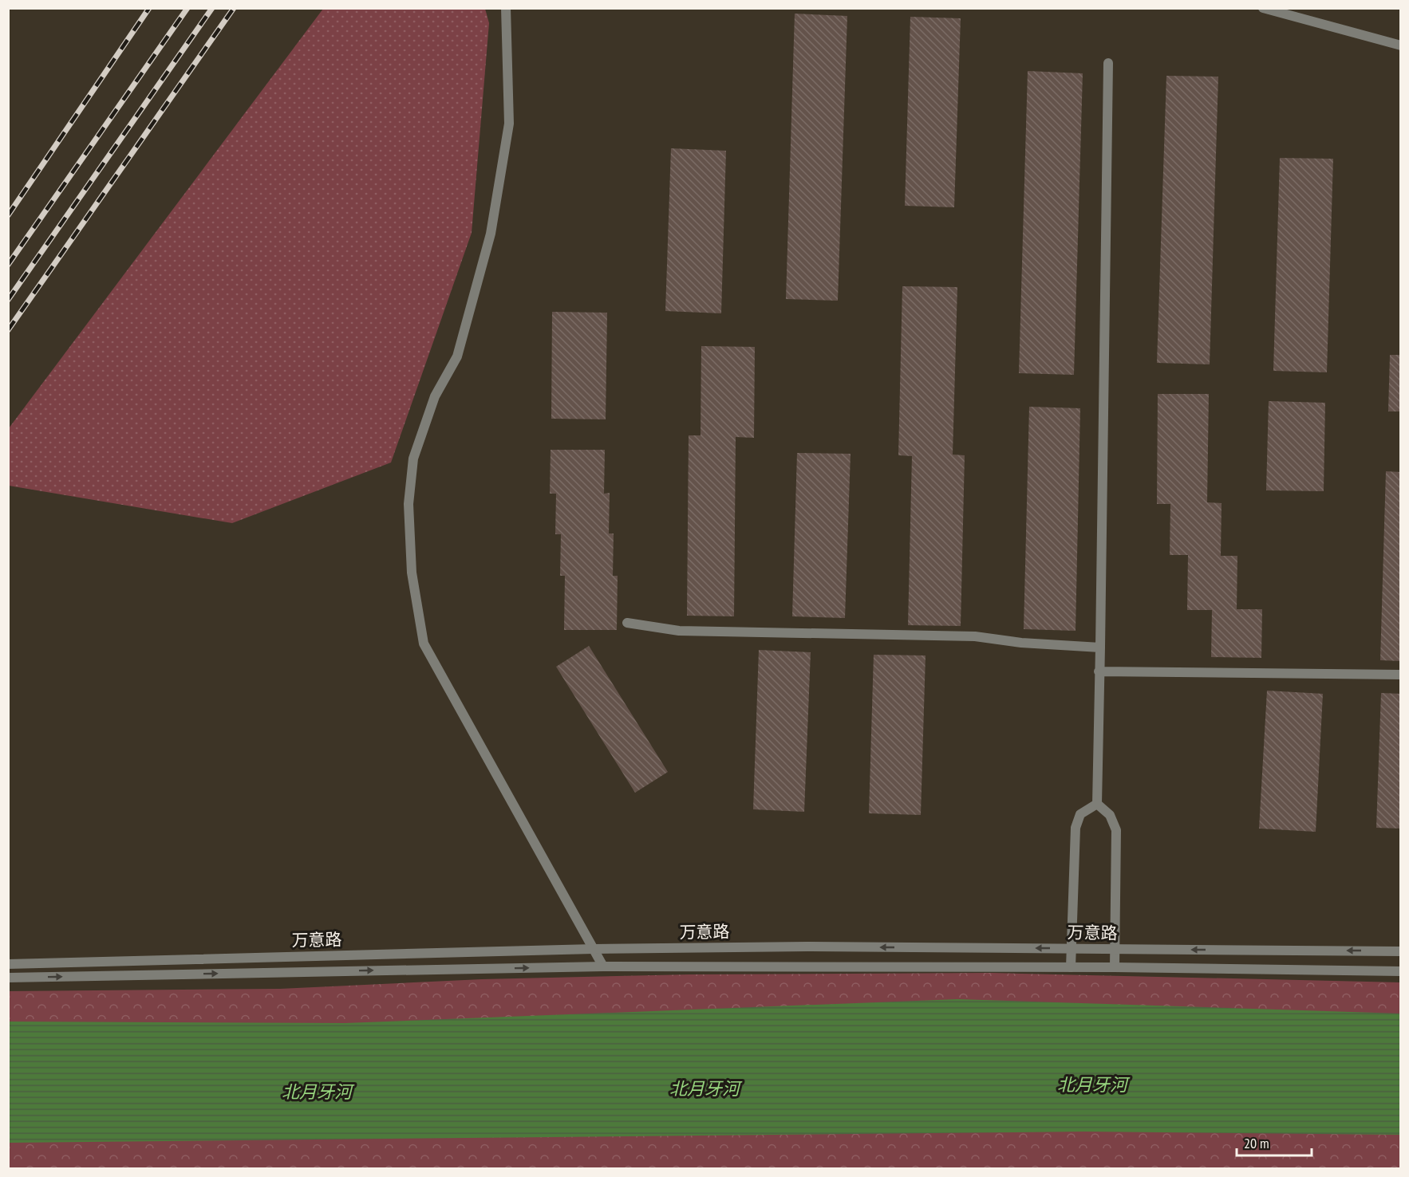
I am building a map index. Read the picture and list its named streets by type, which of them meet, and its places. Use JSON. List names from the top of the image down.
{
  "streets": {
    "street": ["万意路"]
  },
  "water": ["北月牙河"],
  "scale_bar": "20 m"
}
